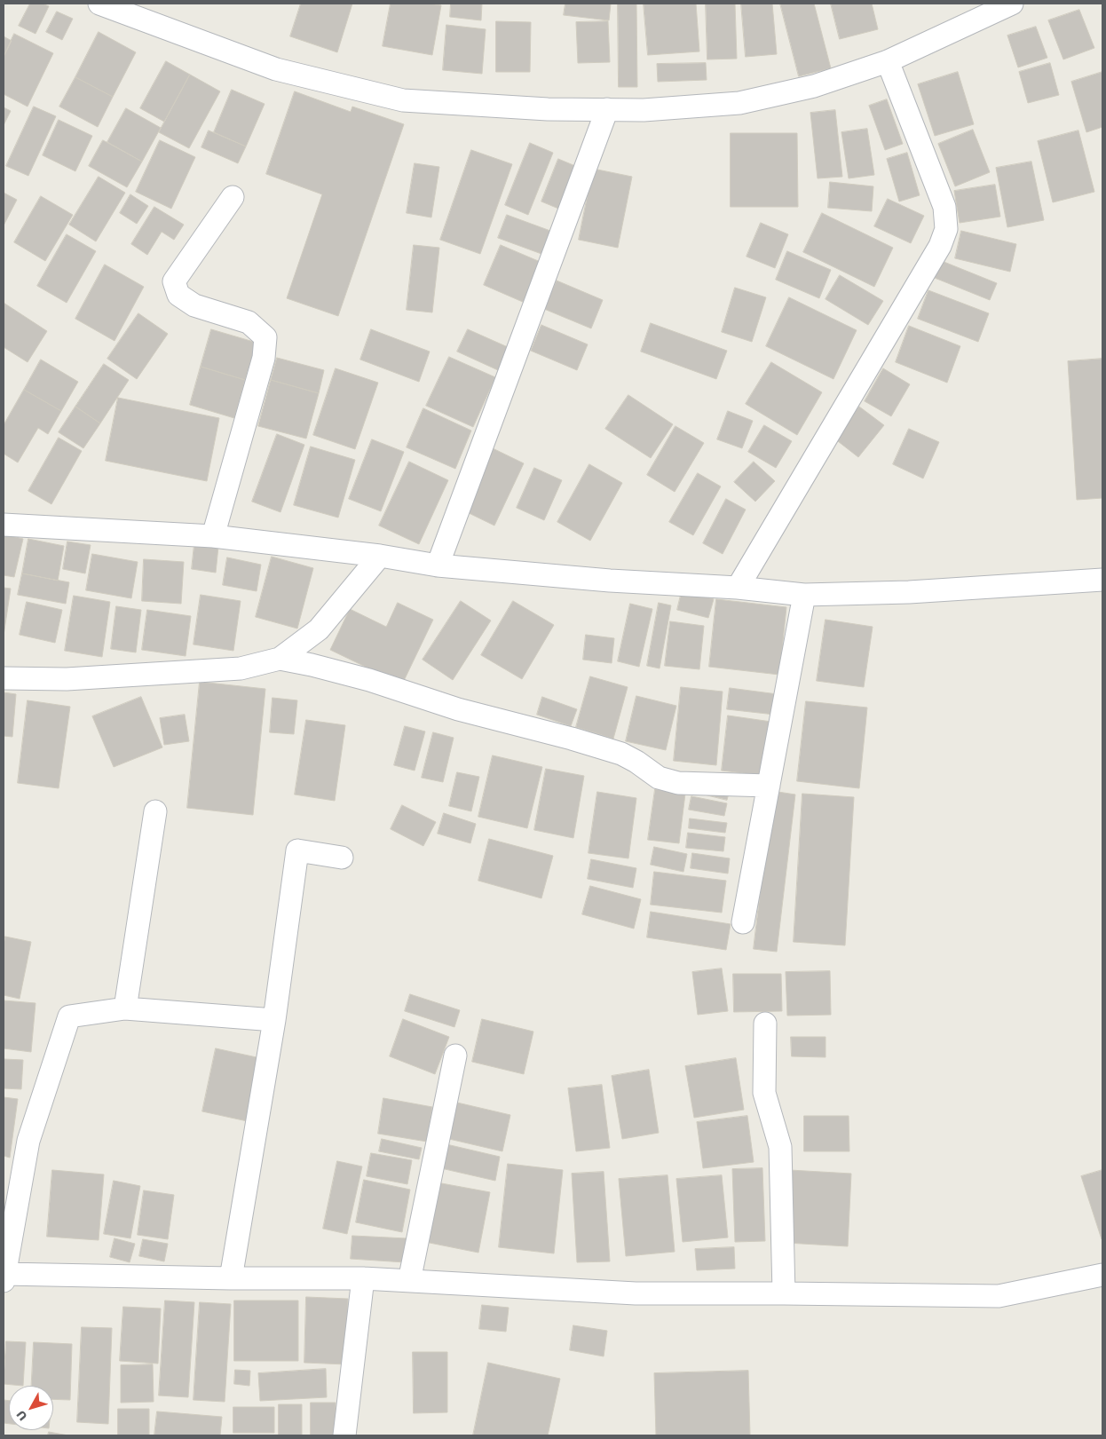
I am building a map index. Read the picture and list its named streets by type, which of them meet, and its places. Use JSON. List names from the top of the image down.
{
  "north": "bottom left"
}
